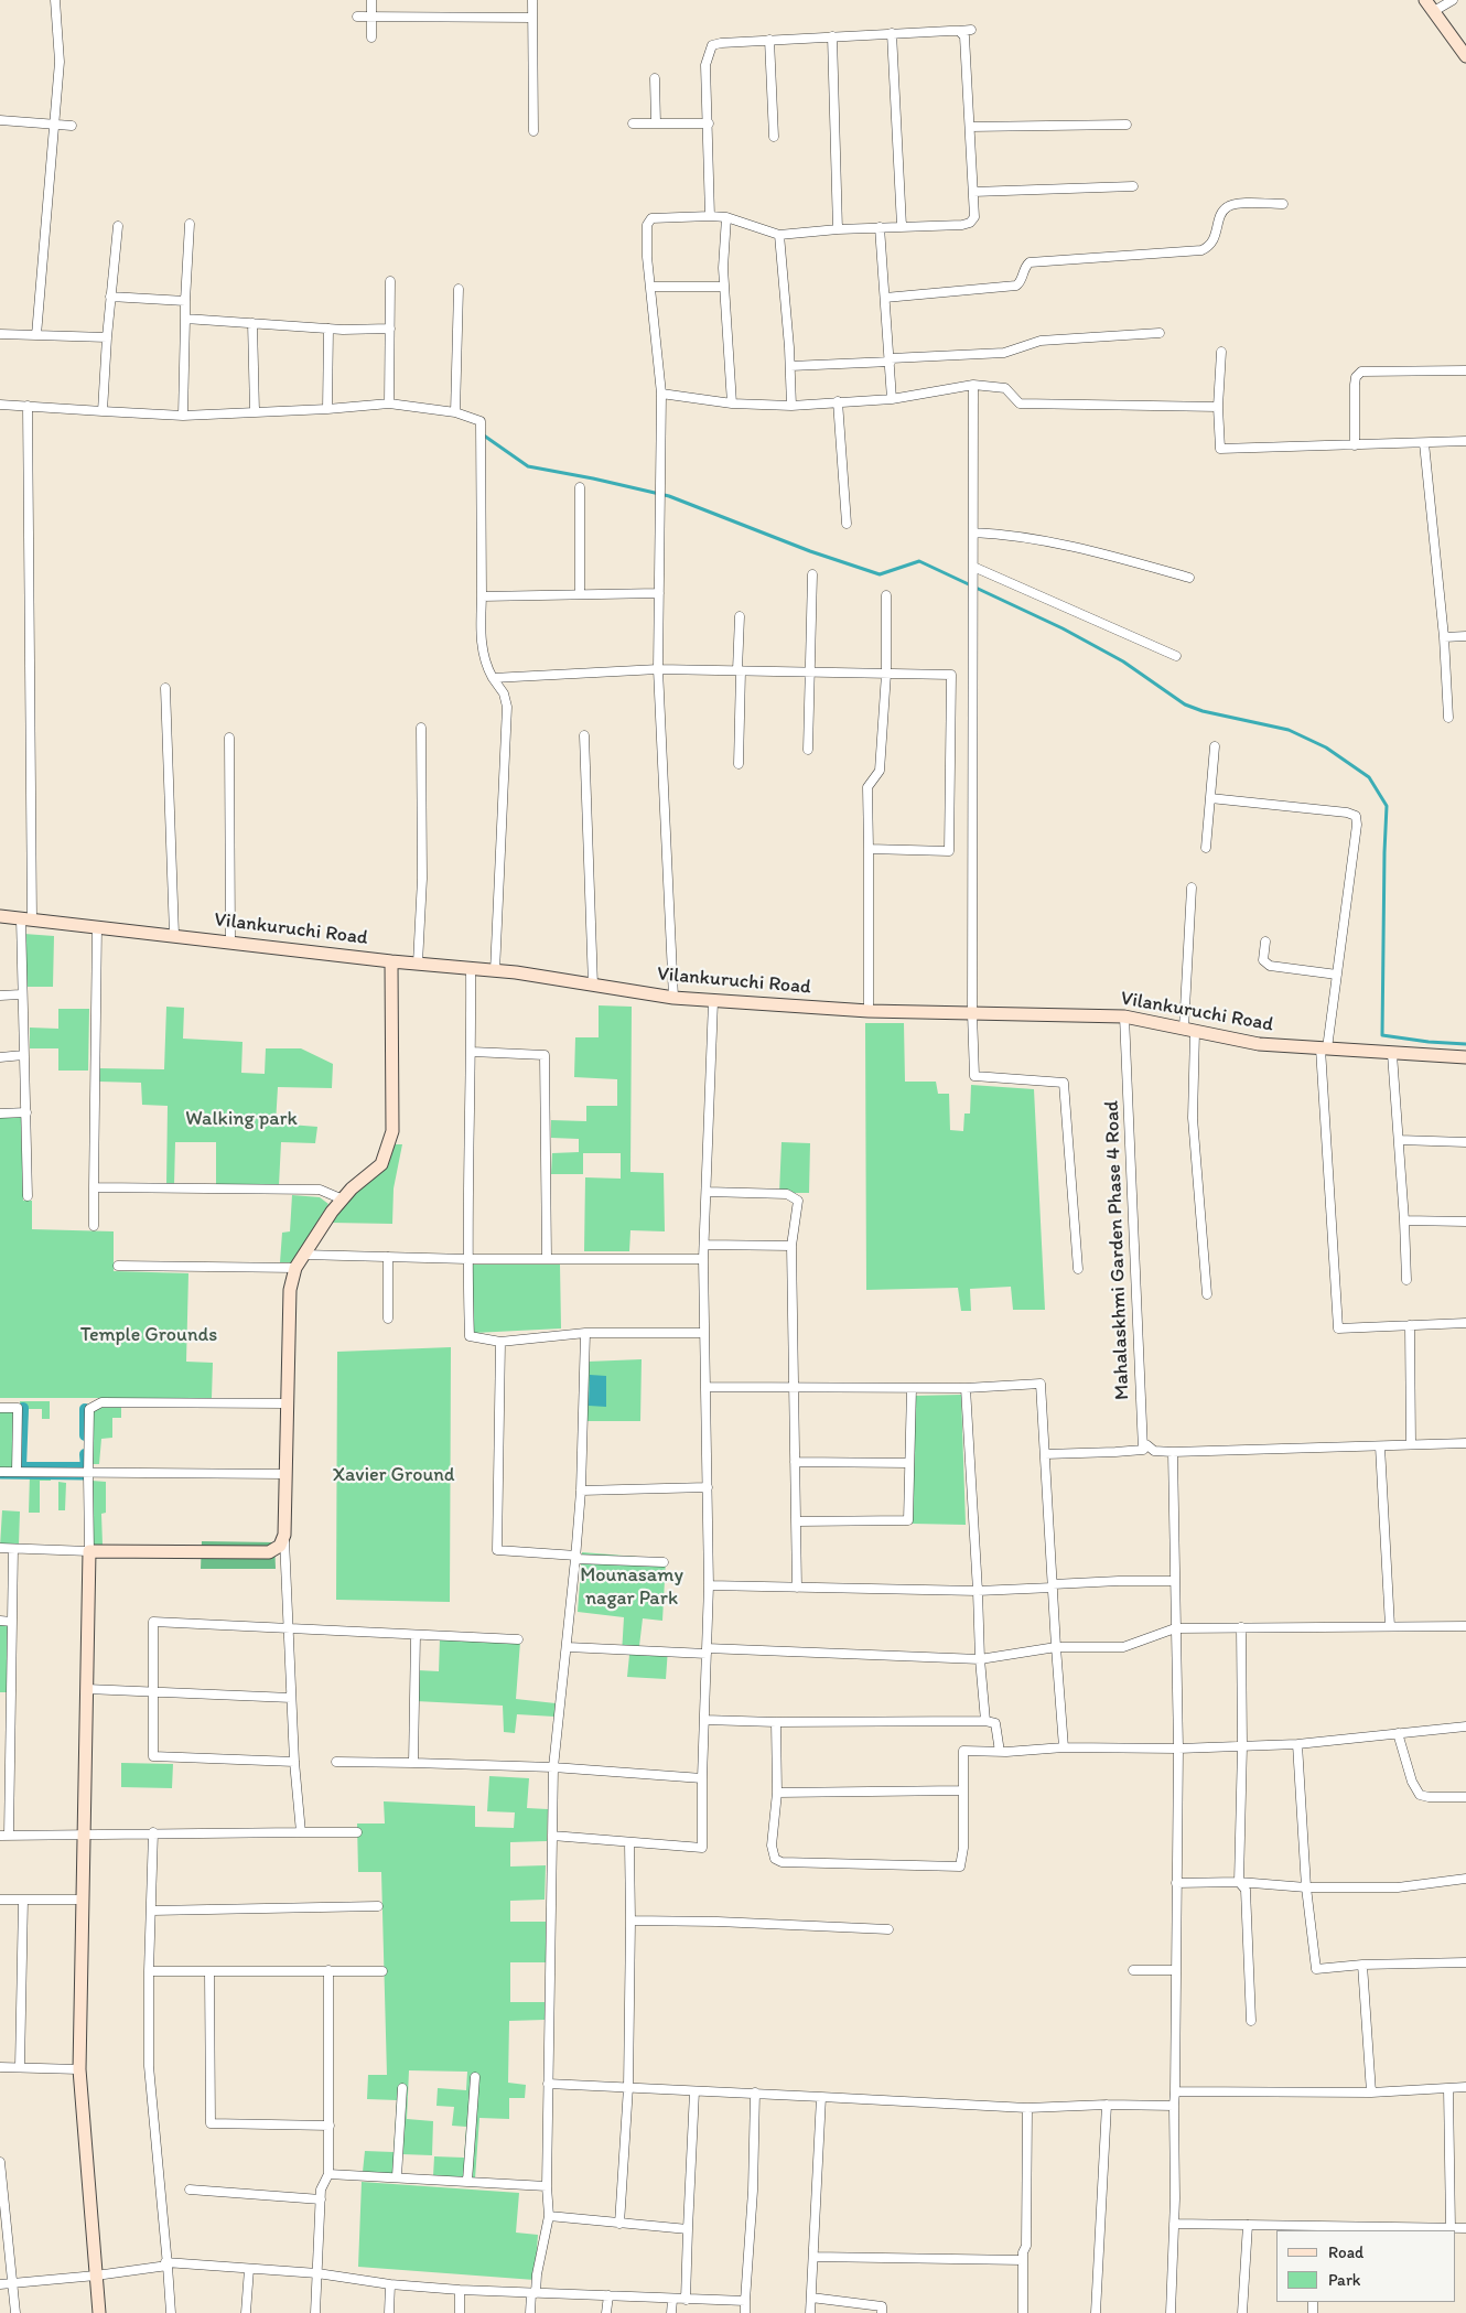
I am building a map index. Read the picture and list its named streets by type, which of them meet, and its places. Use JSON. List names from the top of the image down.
{
  "streets": {
    "street": ["Vilankuruchi Road", "Mahalaskhmi Garden Phase 4 Road"]
  },
  "crossings": [
    ["Vilankuruchi Road", "Mahalaskhmi Garden Phase 4 Road"]
  ],
  "parks": [
    "Walking park",
    "Temple Grounds",
    "Xavier Ground",
    "Mounasamy nagar Park"
  ],
  "legend": ["Road", "Park"]
}
